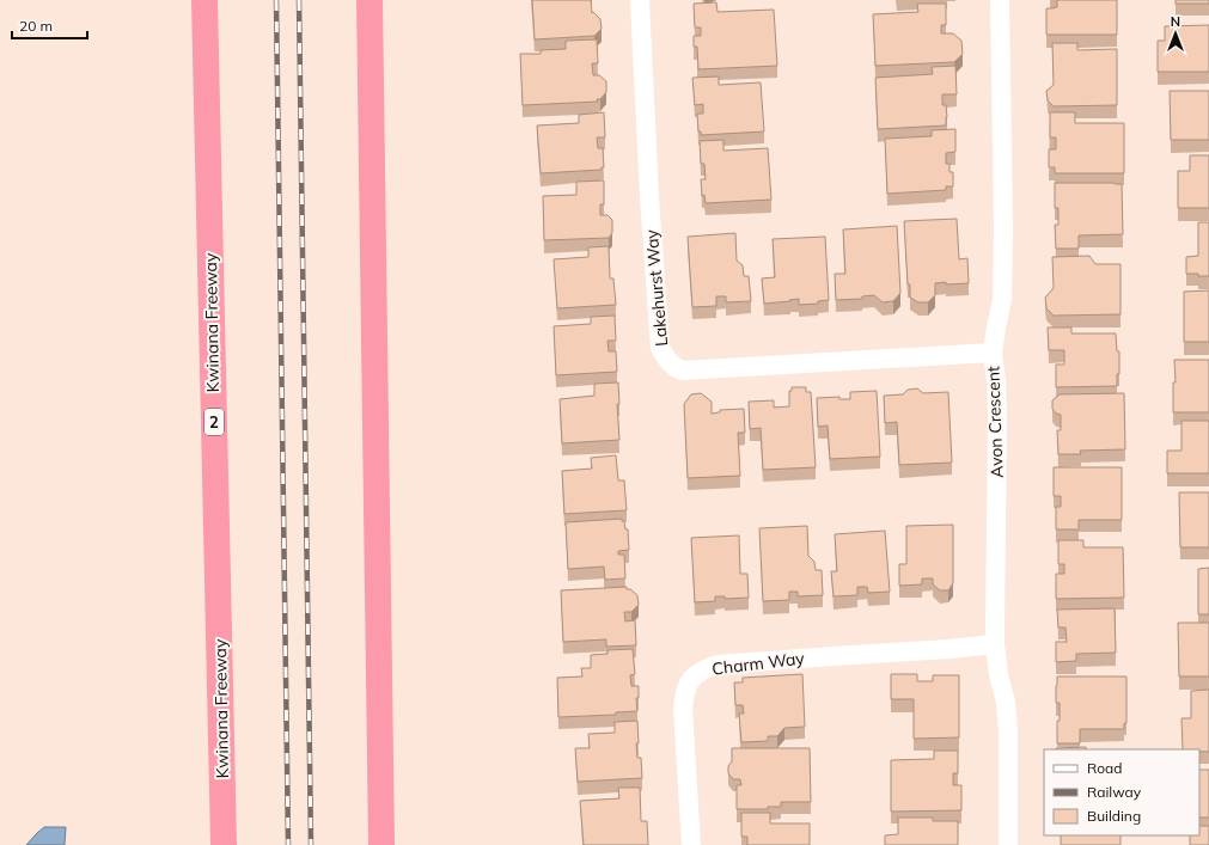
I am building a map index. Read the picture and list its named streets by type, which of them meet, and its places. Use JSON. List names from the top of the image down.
{
  "streets": {
    "highway": ["Kwinana Freeway", "2"],
    "street": ["Lakehurst Way", "Avon Crescent", "Charm Way"]
  },
  "crossings": [
    ["Lakehurst Way", "Avon Crescent"],
    ["Avon Crescent", "Charm Way"]
  ],
  "legend": ["Road", "Railway", "Building"],
  "scale_bar": "20 m",
  "north": "top"
}
